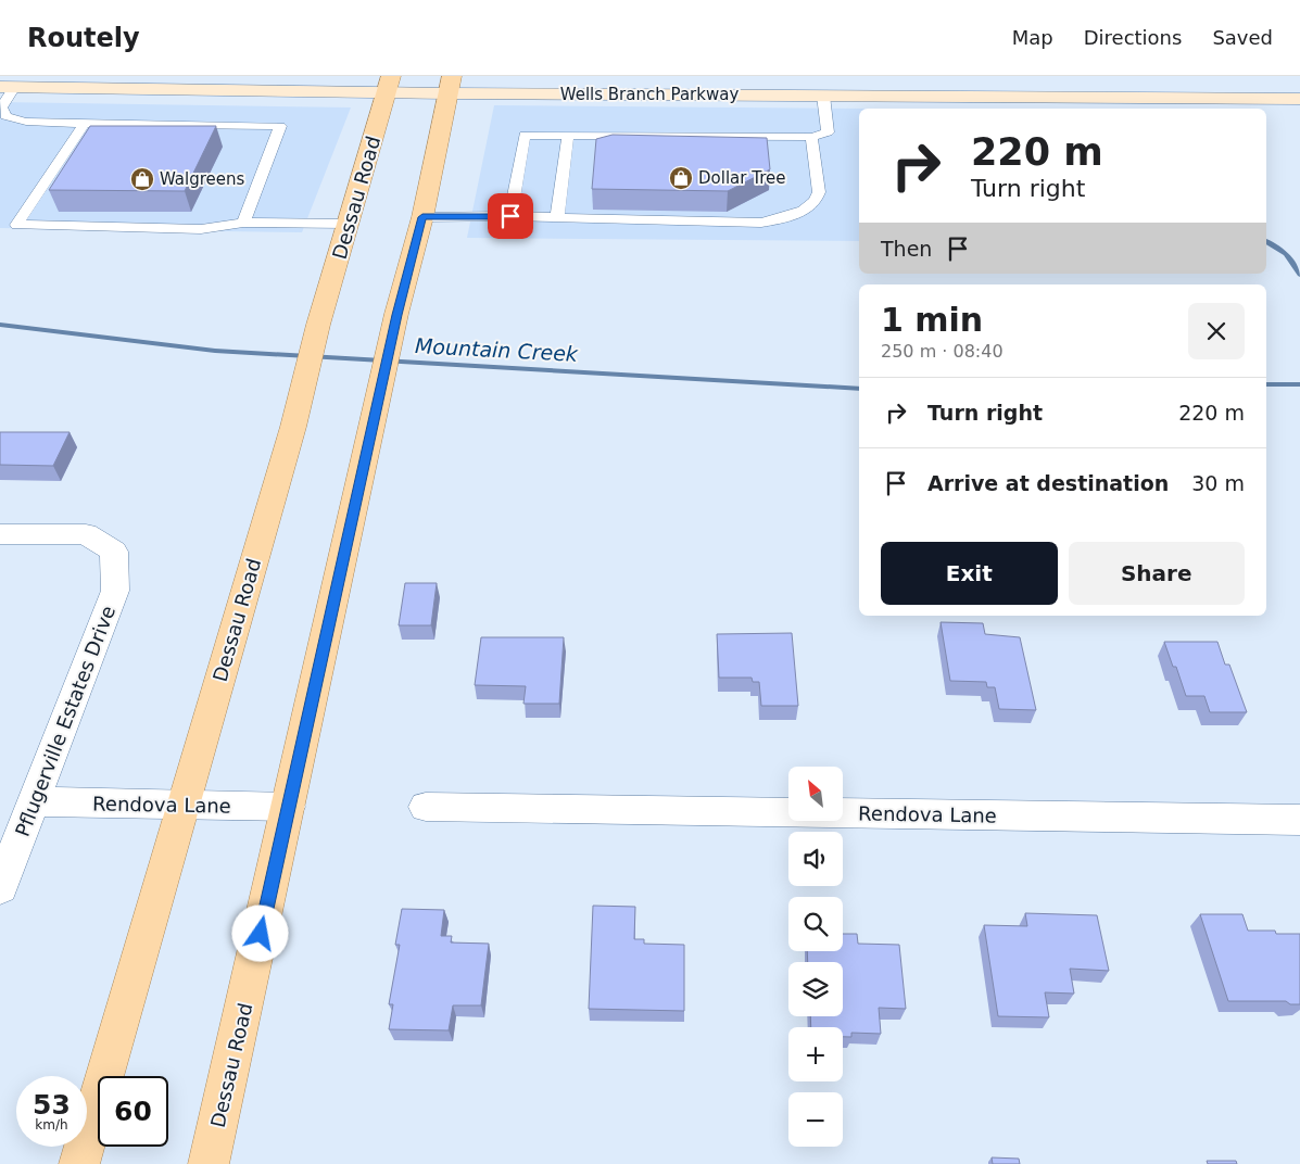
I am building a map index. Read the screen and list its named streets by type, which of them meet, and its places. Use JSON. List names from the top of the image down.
{
  "streets": {
    "main road": ["Dessau Road"],
    "street": ["Wells Branch Parkway", "Pflugerville Estates Drive", "Rendova Lane"]
  },
  "crossings": [
    ["Wells Branch Parkway", "Dessau Road"],
    ["Dessau Road", "Rendova Lane"],
    ["Pflugerville Estates Drive", "Rendova Lane"]
  ],
  "water": ["Mountain Creek"],
  "places": {
    "shop": ["Dollar Tree", "Walgreens"]
  },
  "north": "top left",
  "page": {
    "header": "Routely",
    "nav": ["Map", "Directions", "Saved"],
    "turn": ["220 m", "Turn right"],
    "then": "Then",
    "heading": ["1 min", "250 m · 08:40"],
    "list": [
      {
        "name": "Turn right",
        "value": "220 m"
      },
      {
        "name": "Arrive at destination",
        "value": "30 m"
      }
    ],
    "buttons": ["Exit", "Share"],
    "map_buttons": ["+", "−"],
    "speed": "53 km/h",
    "limit": "60"
  }
}
